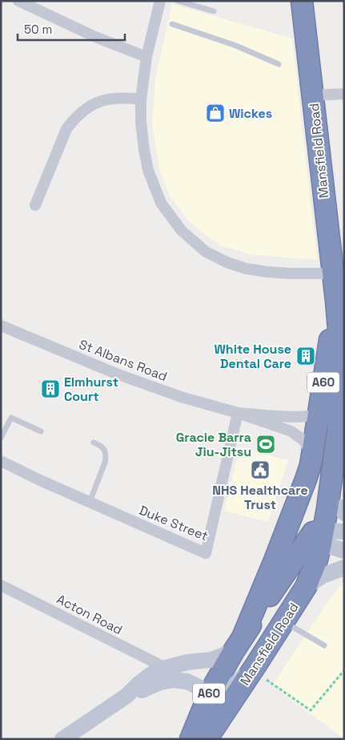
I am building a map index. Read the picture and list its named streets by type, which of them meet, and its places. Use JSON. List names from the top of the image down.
{
  "streets": {
    "highway": ["Mansfield Road", "A60"],
    "street": ["St Albans Road", "Duke Street", "Acton Road"]
  },
  "crossings": [
    ["Mansfield Road", "St Albans Road"],
    ["Mansfield Road", "A60"],
    ["St Albans Road", "Duke Street"]
  ],
  "places": {
    "shop": ["Wickes"],
    "building": ["White House Dental Care", "Elmhurst Court"],
    "sports": ["Gracie Barra Jiu-Jitsu"],
    "public building": ["NHS Healthcare Trust"]
  },
  "scale_bar": "50 m"
}
